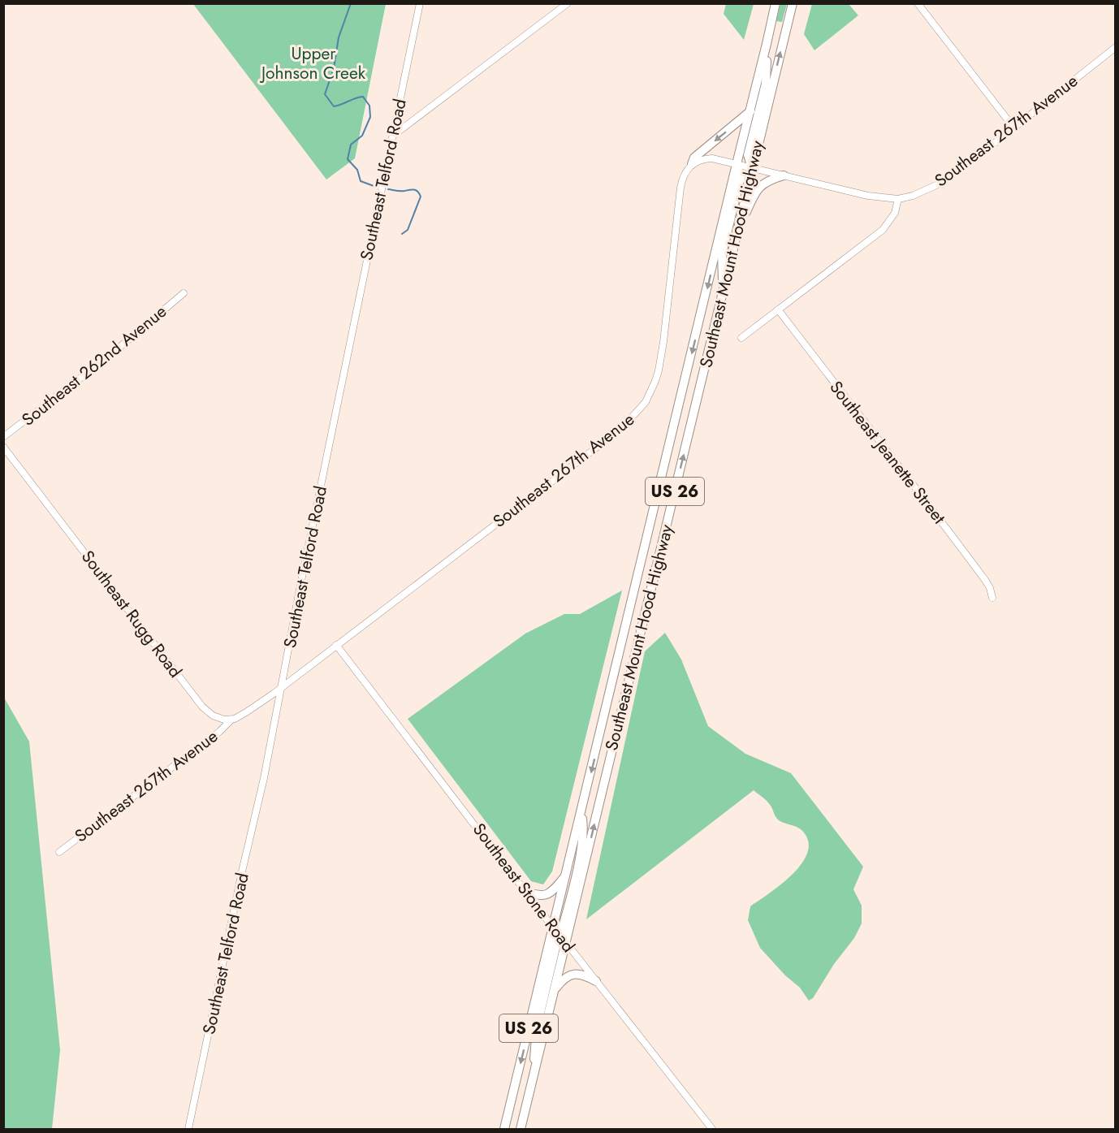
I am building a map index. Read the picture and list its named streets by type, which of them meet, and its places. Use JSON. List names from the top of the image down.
{
  "streets": {
    "highway": ["Southeast Mount Hood Highway", "US 26"],
    "street": [
      "Southeast 267th Avenue",
      "Southeast Telford Road",
      "Southeast 262nd Avenue",
      "Southeast Jeanette Street",
      "Southeast Rugg Road",
      "Southeast Stone Road"
    ]
  },
  "crossings": [
    ["Southeast 267th Avenue", "Southeast Telford Road"],
    ["Southeast 267th Avenue", "Southeast Rugg Road"],
    ["Southeast 267th Avenue", "Southeast Stone Road"],
    ["Southeast Mount Hood Highway", "Southeast Stone Road"]
  ],
  "parks": ["Upper Johnson Creek"]
}
